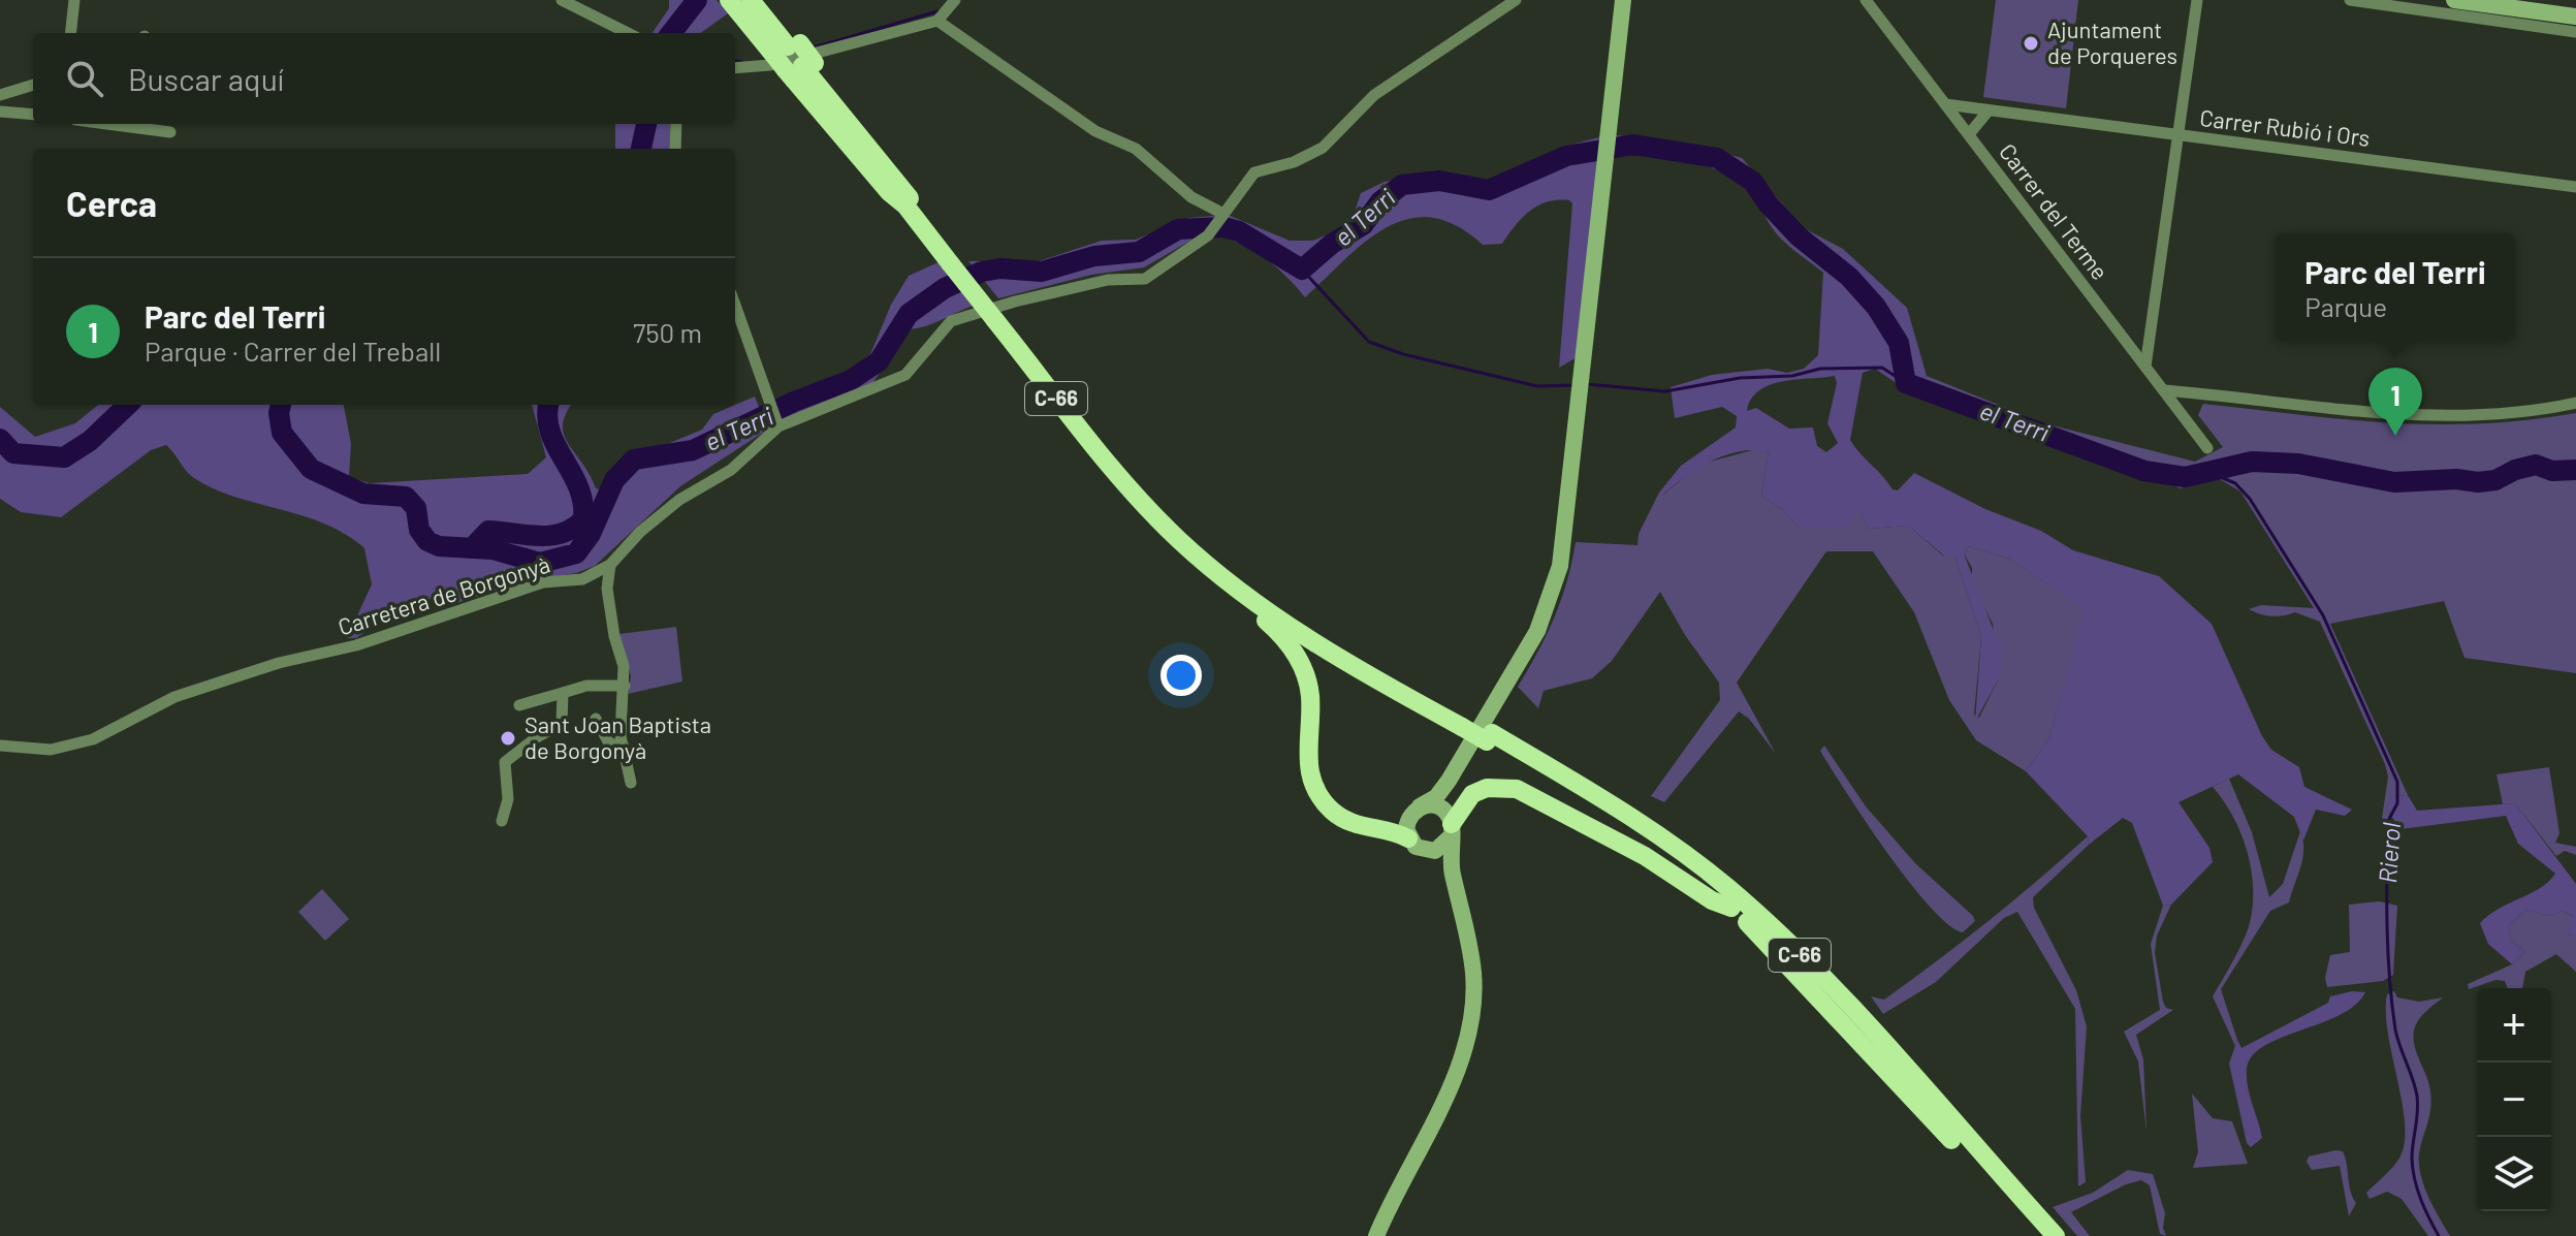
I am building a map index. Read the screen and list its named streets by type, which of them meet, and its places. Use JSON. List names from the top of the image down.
{
  "streets": {
    "highway": ["C-66"],
    "street": ["Carrer Rubió i Ors", "Carrer del Terme", "Carretera de Borgonyà"]
  },
  "crossings": [
    ["Carrer Rubió i Ors", "Carrer del Terme"]
  ],
  "water": ["el Terri", "Rierol"],
  "places": ["Ajuntament de Porqueres", "Sant Joan Baptista de Borgonyà"],
  "page": {
    "search": "Buscar aquí",
    "heading": "Cerca",
    "popup": ["Parc del Terri", "Parque"],
    "list": [
      {
        "mark": "1",
        "name": "Parc del Terri",
        "note": "Parque · Carrer del Treball",
        "value": "750 m"
      }
    ],
    "pins": "1",
    "map_buttons": ["+", "−"]
  }
}
